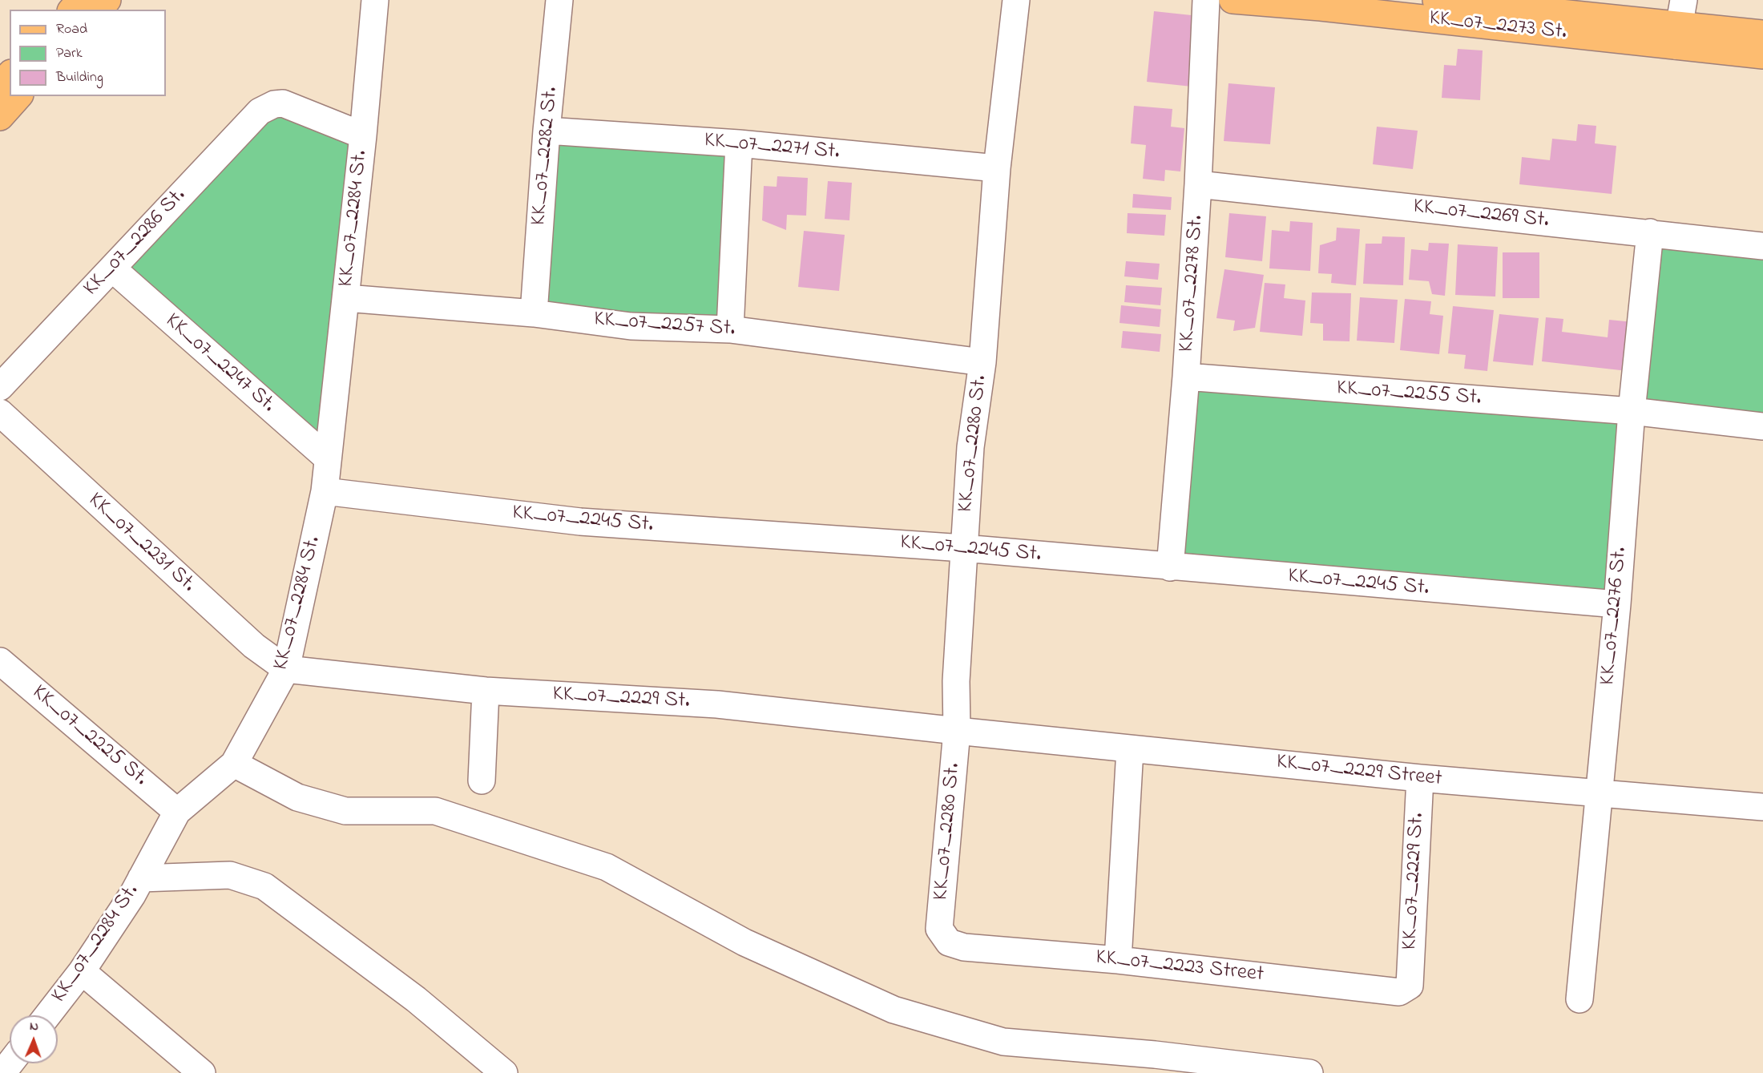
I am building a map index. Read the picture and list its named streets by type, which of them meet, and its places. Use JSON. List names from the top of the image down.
{
  "streets": {
    "main road": ["KK_07_2273 St."],
    "street": [
      "KK_07_2271 St.",
      "KK_07_2282 St.",
      "KK_07_2269 St.",
      "KK_07_2284 St.",
      "KK_07_2286 St.",
      "KK_07_2278 St.",
      "KK_07_2257 St.",
      "KK_07_2247 St.",
      "KK_07_2255 St.",
      "KK_07_2280 St.",
      "KK_07_2245 St.",
      "KK_07_2231 St.",
      "KK_07_2276 St.",
      "KK_07_2229 St.",
      "KK_07_2225 St.",
      "KK_07_2229 Street",
      "KK_07_2223 Street"
    ]
  },
  "crossings": [
    ["KK_07_2271 St.", "KK_07_2282 St."],
    ["KK_07_2271 St.", "KK_07_2280 St."],
    ["KK_07_2282 St.", "KK_07_2257 St."],
    ["KK_07_2269 St.", "KK_07_2278 St."],
    ["KK_07_2269 St.", "KK_07_2276 St."],
    ["KK_07_2284 St.", "KK_07_2286 St."],
    ["KK_07_2284 St.", "KK_07_2257 St."],
    ["KK_07_2284 St.", "KK_07_2247 St."],
    ["KK_07_2284 St.", "KK_07_2245 St."],
    ["KK_07_2284 St.", "KK_07_2231 St."],
    ["KK_07_2284 St.", "KK_07_2229 St."],
    ["KK_07_2284 St.", "KK_07_2225 St."],
    ["KK_07_2286 St.", "KK_07_2247 St."],
    ["KK_07_2278 St.", "KK_07_2255 St."],
    ["KK_07_2278 St.", "KK_07_2245 St."],
    ["KK_07_2257 St.", "KK_07_2280 St."],
    ["KK_07_2255 St.", "KK_07_2276 St."],
    ["KK_07_2280 St.", "KK_07_2245 St."],
    ["KK_07_2280 St.", "KK_07_2229 St."],
    ["KK_07_2280 St.", "KK_07_2229 Street"],
    ["KK_07_2280 St.", "KK_07_2223 Street"],
    ["KK_07_2245 St.", "KK_07_2276 St."],
    ["KK_07_2231 St.", "KK_07_2229 St."],
    ["KK_07_2276 St.", "KK_07_2229 Street"],
    ["KK_07_2229 St.", "KK_07_2229 Street"],
    ["KK_07_2229 St.", "KK_07_2223 Street"]
  ],
  "legend": ["Road", "Park", "Building"],
  "north": "top"
}
